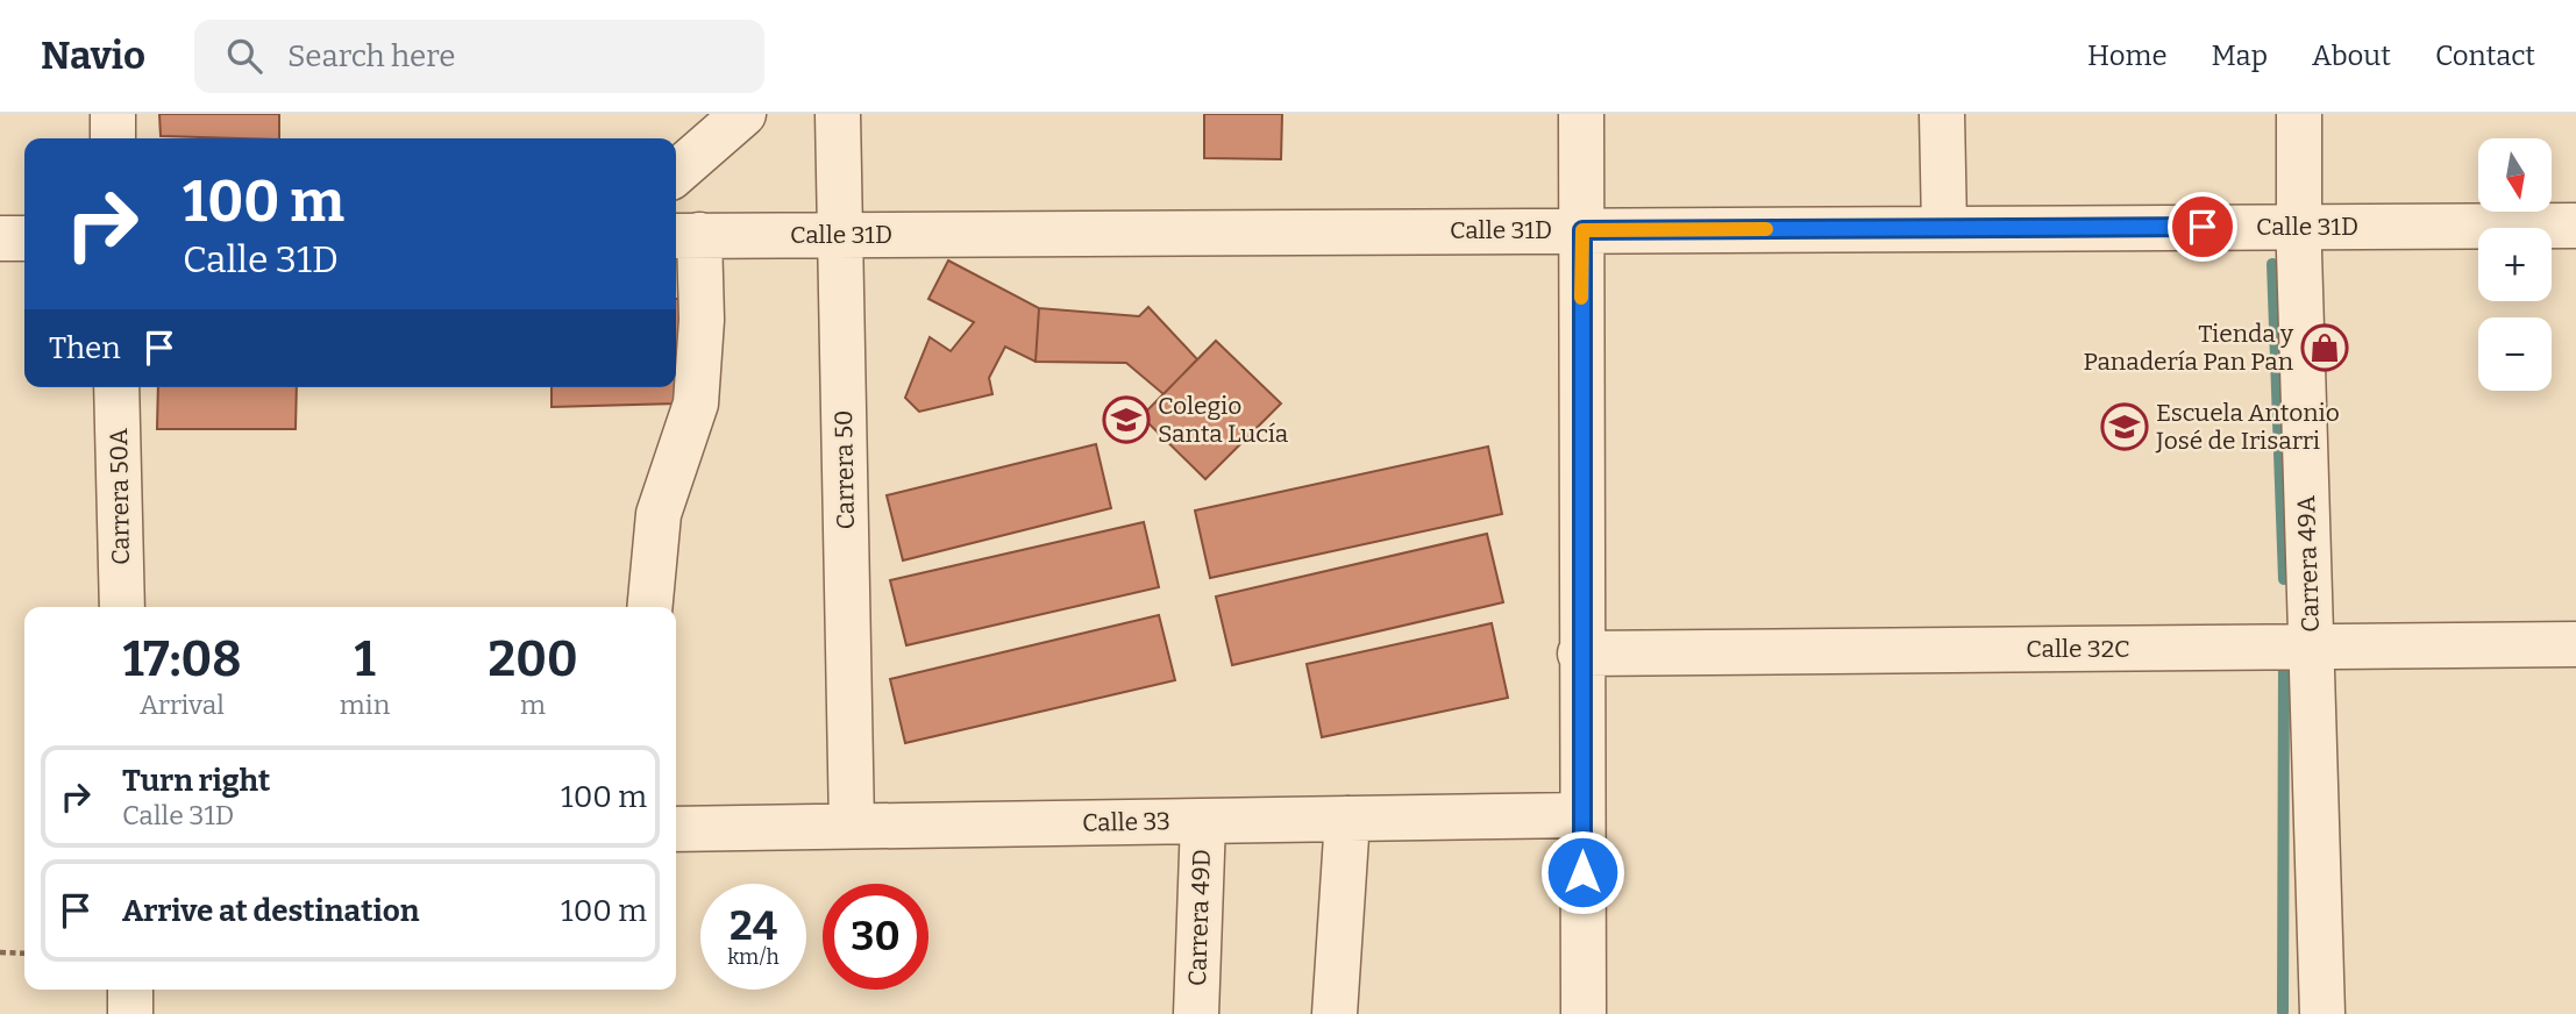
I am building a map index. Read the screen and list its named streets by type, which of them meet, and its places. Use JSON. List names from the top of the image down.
{
  "streets": {
    "street": [
      "Calle 31D",
      "Carrera 50",
      "Carrera 50A",
      "Carrera 49A",
      "Calle 32C",
      "Calle 33",
      "Carrera 49D"
    ]
  },
  "crossings": [
    ["Calle 31D", "Carrera 50"],
    ["Calle 31D", "Carrera 49A"],
    ["Carrera 50", "Calle 33"],
    ["Carrera 49A", "Calle 32C"],
    ["Calle 33", "Carrera 49D"]
  ],
  "places": {
    "shop": ["Tienda y Panadería Pan Pan"],
    "school or university": ["Colegio Santa Lucía", "Escuela Antonio José de Irisarri"]
  },
  "north": "bottom",
  "page": {
    "header": "Navio",
    "search": "Search here",
    "nav": [
      "Home",
      "Map",
      "About",
      "Contact"
    ],
    "map_buttons": ["+", "−"],
    "turn": ["100 m", "Calle 31D"],
    "then": "Then",
    "eta": [
      "17:08",
      "Arrival",
      "1",
      "min",
      "200",
      "m"
    ],
    "list": [
      {
        "name": "Turn right",
        "note": "Calle 31D",
        "value": "100 m"
      },
      {
        "name": "Arrive at destination",
        "value": "100 m"
      }
    ],
    "speed": "24 km/h",
    "limit": "30"
  }
}
